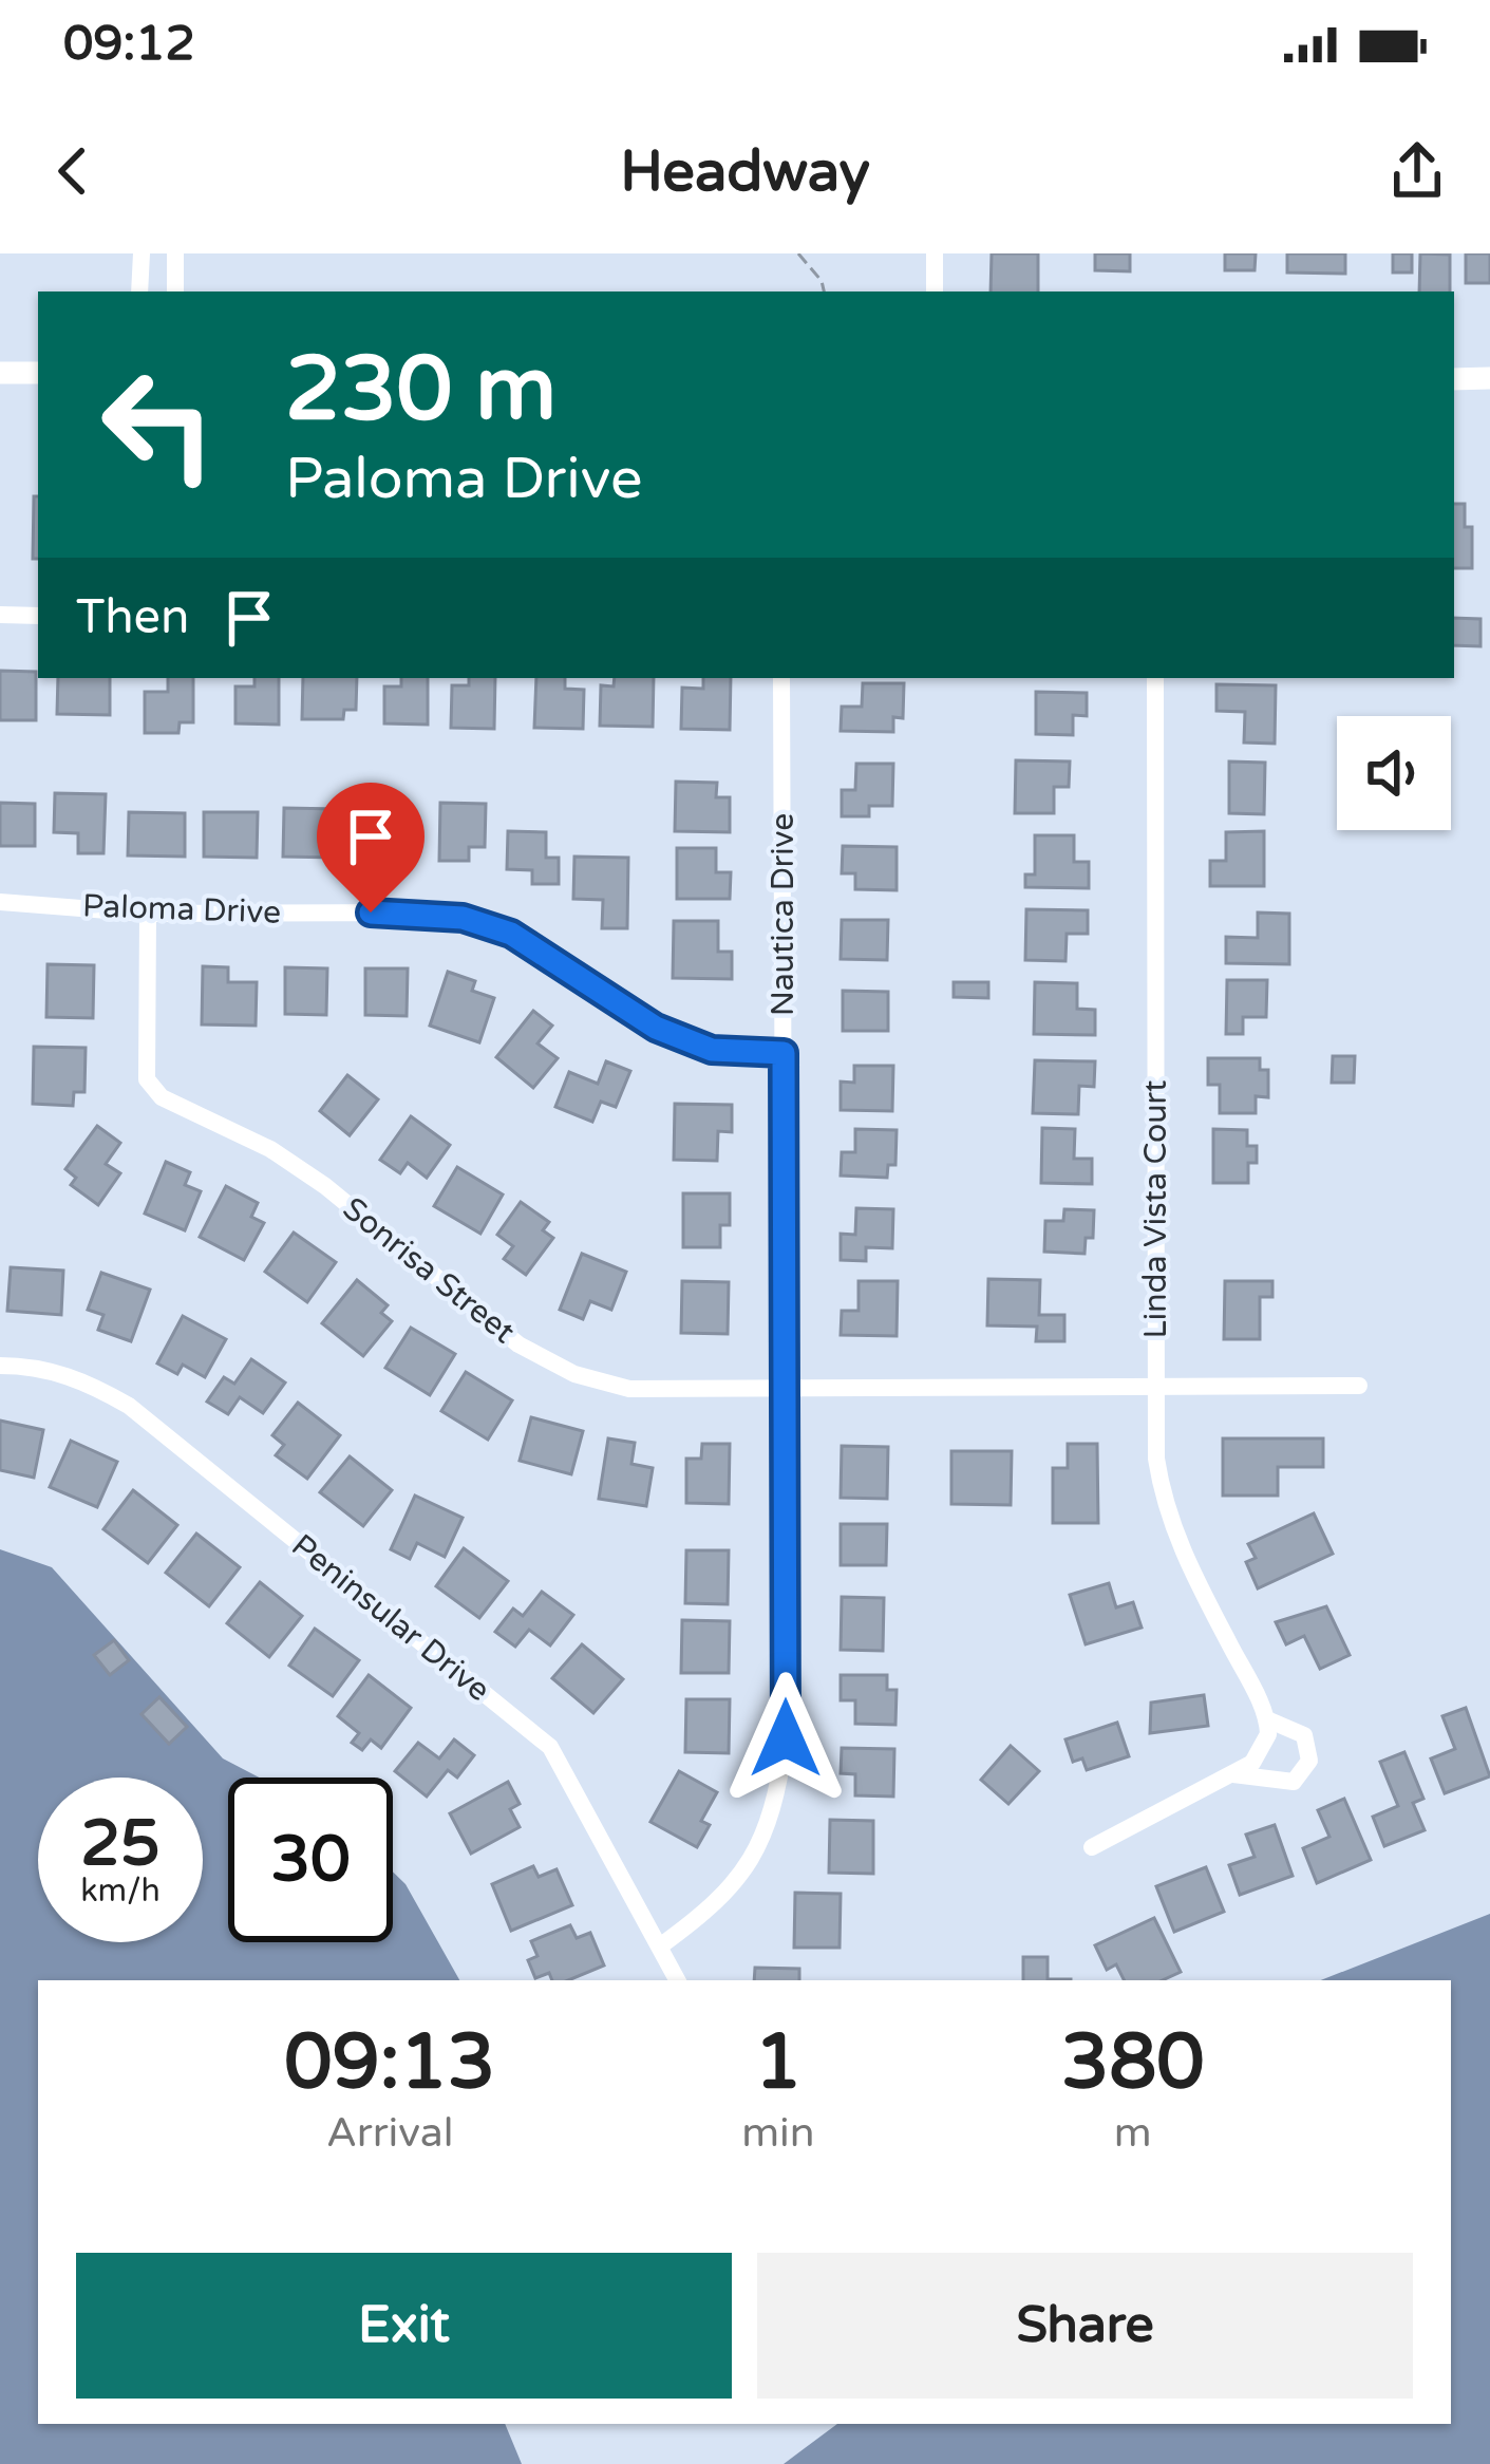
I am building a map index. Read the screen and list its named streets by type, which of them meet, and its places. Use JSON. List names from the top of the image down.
{
  "streets": {
    "street": [
      "Paloma Drive",
      "Nautica Drive",
      "Linda Vista Court",
      "Sonrisa Street",
      "Peninsular Drive"
    ]
  },
  "crossings": [
    ["Paloma Drive", "Nautica Drive"],
    ["Paloma Drive", "Sonrisa Street"],
    ["Nautica Drive", "Sonrisa Street"],
    ["Nautica Drive", "Peninsular Drive"],
    ["Linda Vista Court", "Sonrisa Street"]
  ],
  "page": {
    "status": "09:12",
    "header": "Headway",
    "turn": ["230 m", "Paloma Drive"],
    "then": "Then",
    "speed": "25 km/h",
    "limit": "30",
    "eta": [
      "09:13",
      "Arrival",
      "1",
      "min",
      "380",
      "m"
    ],
    "buttons": ["Exit", "Share"]
  }
}
